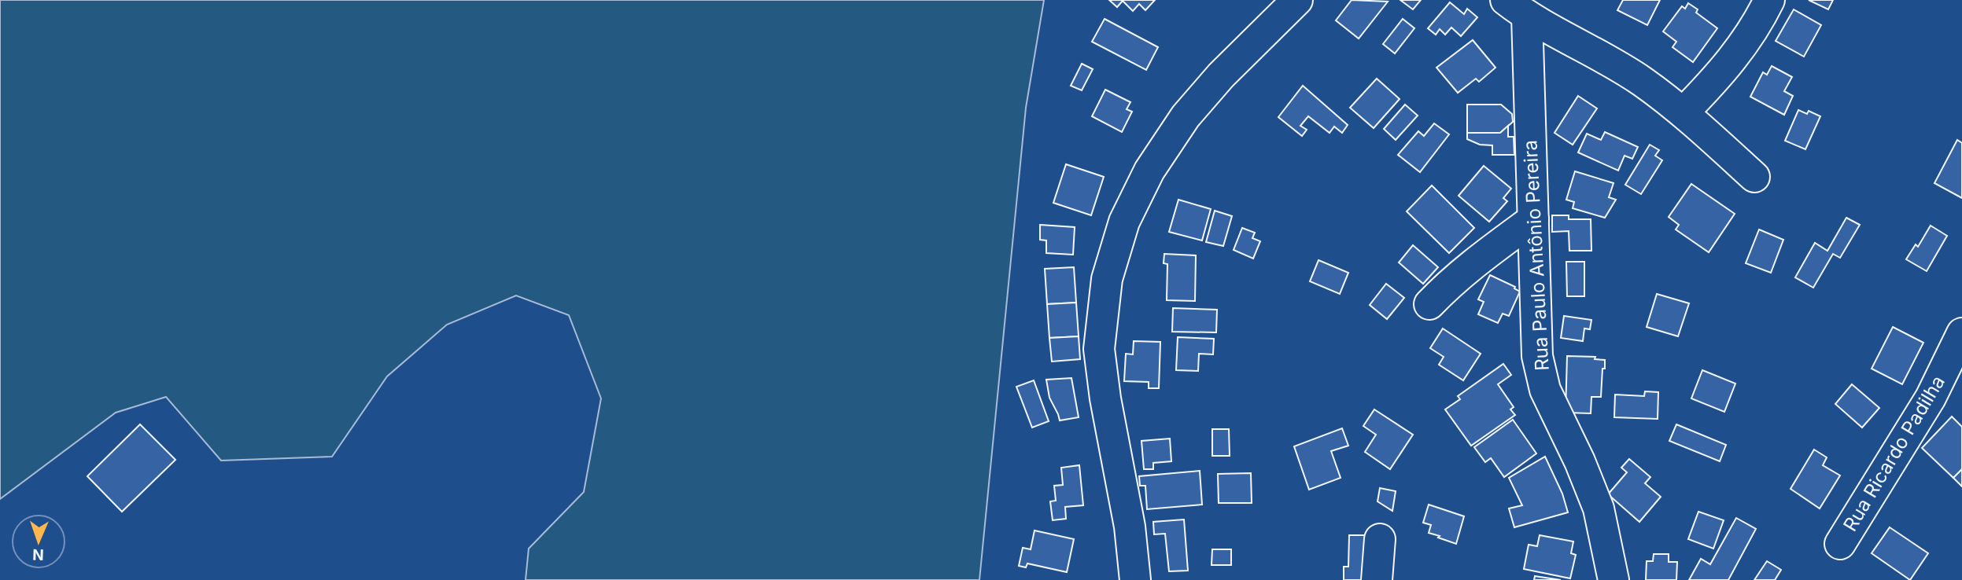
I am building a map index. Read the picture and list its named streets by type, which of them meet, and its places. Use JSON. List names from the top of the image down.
{
  "streets": {
    "street": ["Rua Paulo Antônio Pereira", "Rua Ricardo Padilha"]
  },
  "north": "bottom"
}
